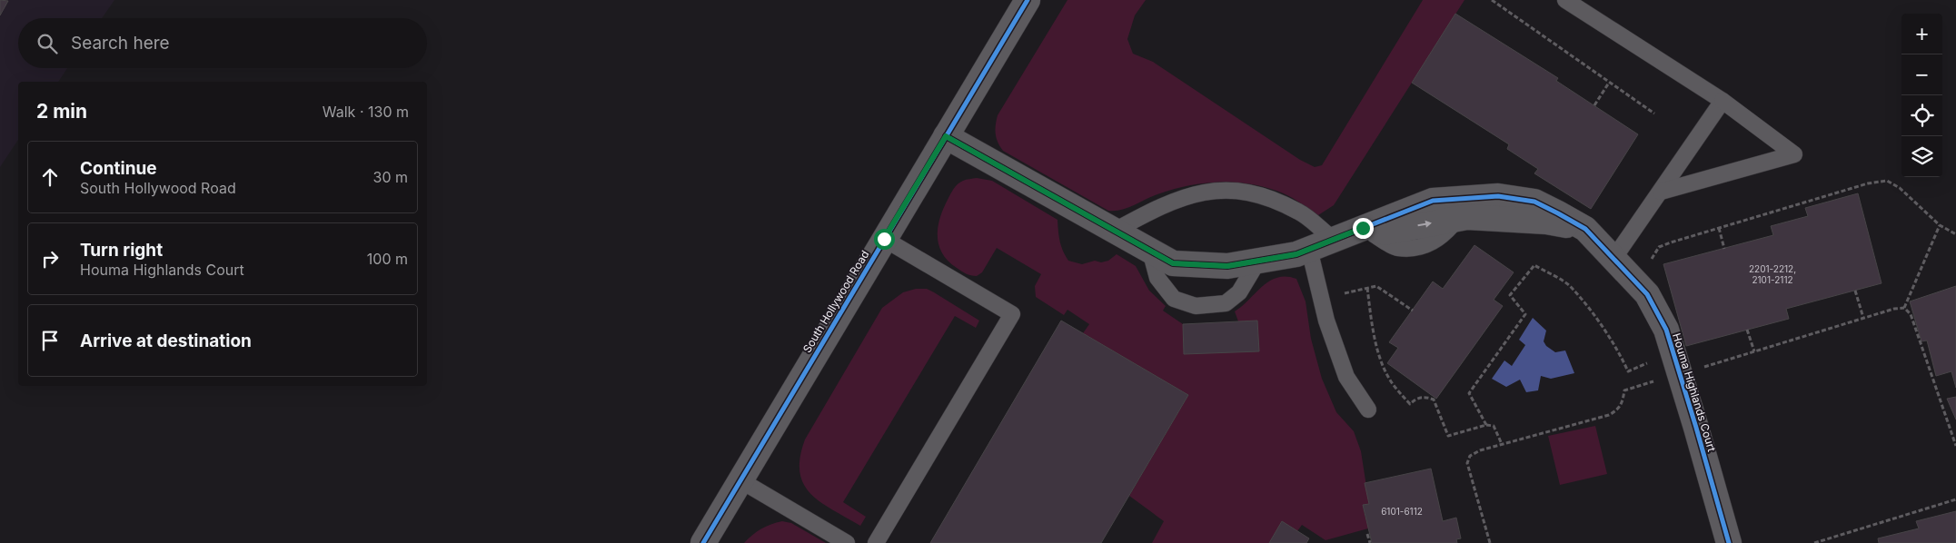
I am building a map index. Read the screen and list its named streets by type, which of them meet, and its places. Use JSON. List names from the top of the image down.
{
  "streets": {
    "street": ["South Hollywood Road", "Houma Highlands Court"]
  },
  "crossings": [
    ["South Hollywood Road", "Houma Highlands Court"]
  ],
  "house_numbers": ["2201-2212, 2101-2112", "6101-6112"],
  "page": {
    "map_buttons": ["+", "−"],
    "search": "Search here",
    "heading": ["2 min", "Walk · 130 m"],
    "list": [
      ["Continue", "South Hollywood Road", "30 m"],
      ["Turn right", "Houma Highlands Court", "100 m"],
      "Arrive at destination"
    ]
  }
}
